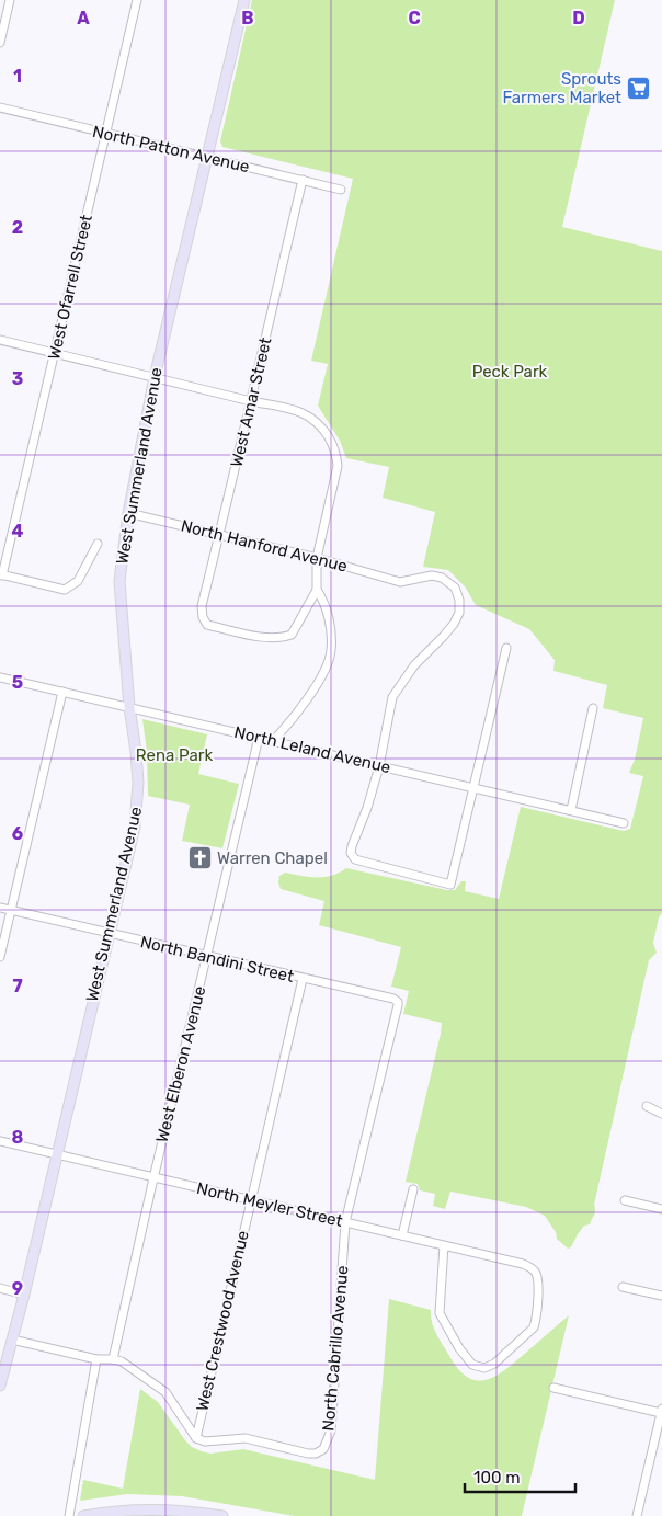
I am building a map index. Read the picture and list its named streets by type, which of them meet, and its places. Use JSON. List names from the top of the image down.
{
  "streets": {
    "main road": ["West Summerland Avenue"],
    "street": [
      "North Patton Avenue",
      "West Ofarrell Street",
      "West Amar Street",
      "North Hanford Avenue",
      "North Leland Avenue",
      "North Bandini Street",
      "West Elberon Avenue",
      "North Meyler Street",
      "West Crestwood Avenue",
      "North Cabrillo Avenue"
    ]
  },
  "crossings": [
    ["North Patton Avenue", "West Ofarrell Street"],
    ["North Patton Avenue", "West Amar Street"],
    ["North Patton Avenue", "West Summerland Avenue"],
    ["West Amar Street", "North Hanford Avenue"],
    ["West Summerland Avenue", "North Hanford Avenue"],
    ["West Summerland Avenue", "North Leland Avenue"],
    ["West Summerland Avenue", "North Bandini Street"],
    ["West Summerland Avenue", "North Meyler Street"],
    ["North Hanford Avenue", "North Leland Avenue"],
    ["North Leland Avenue", "West Elberon Avenue"],
    ["North Bandini Street", "West Elberon Avenue"],
    ["North Bandini Street", "West Crestwood Avenue"],
    ["North Bandini Street", "North Cabrillo Avenue"],
    ["West Elberon Avenue", "North Meyler Street"],
    ["North Meyler Street", "West Crestwood Avenue"],
    ["North Meyler Street", "North Cabrillo Avenue"],
    ["West Crestwood Avenue", "North Cabrillo Avenue"]
  ],
  "parks": ["Peck Park", "Rena Park"],
  "places": {
    "supermarket": ["Sprouts Farmers Market"],
    "church": ["Warren Chapel"]
  },
  "scale_bar": "100 m",
  "grid": {
    "columns": [
      "A",
      "B",
      "C",
      "D"
    ],
    "rows": [
      "1",
      "2",
      "3",
      "4",
      "5",
      "6",
      "7",
      "8",
      "9"
    ]
  }
}
